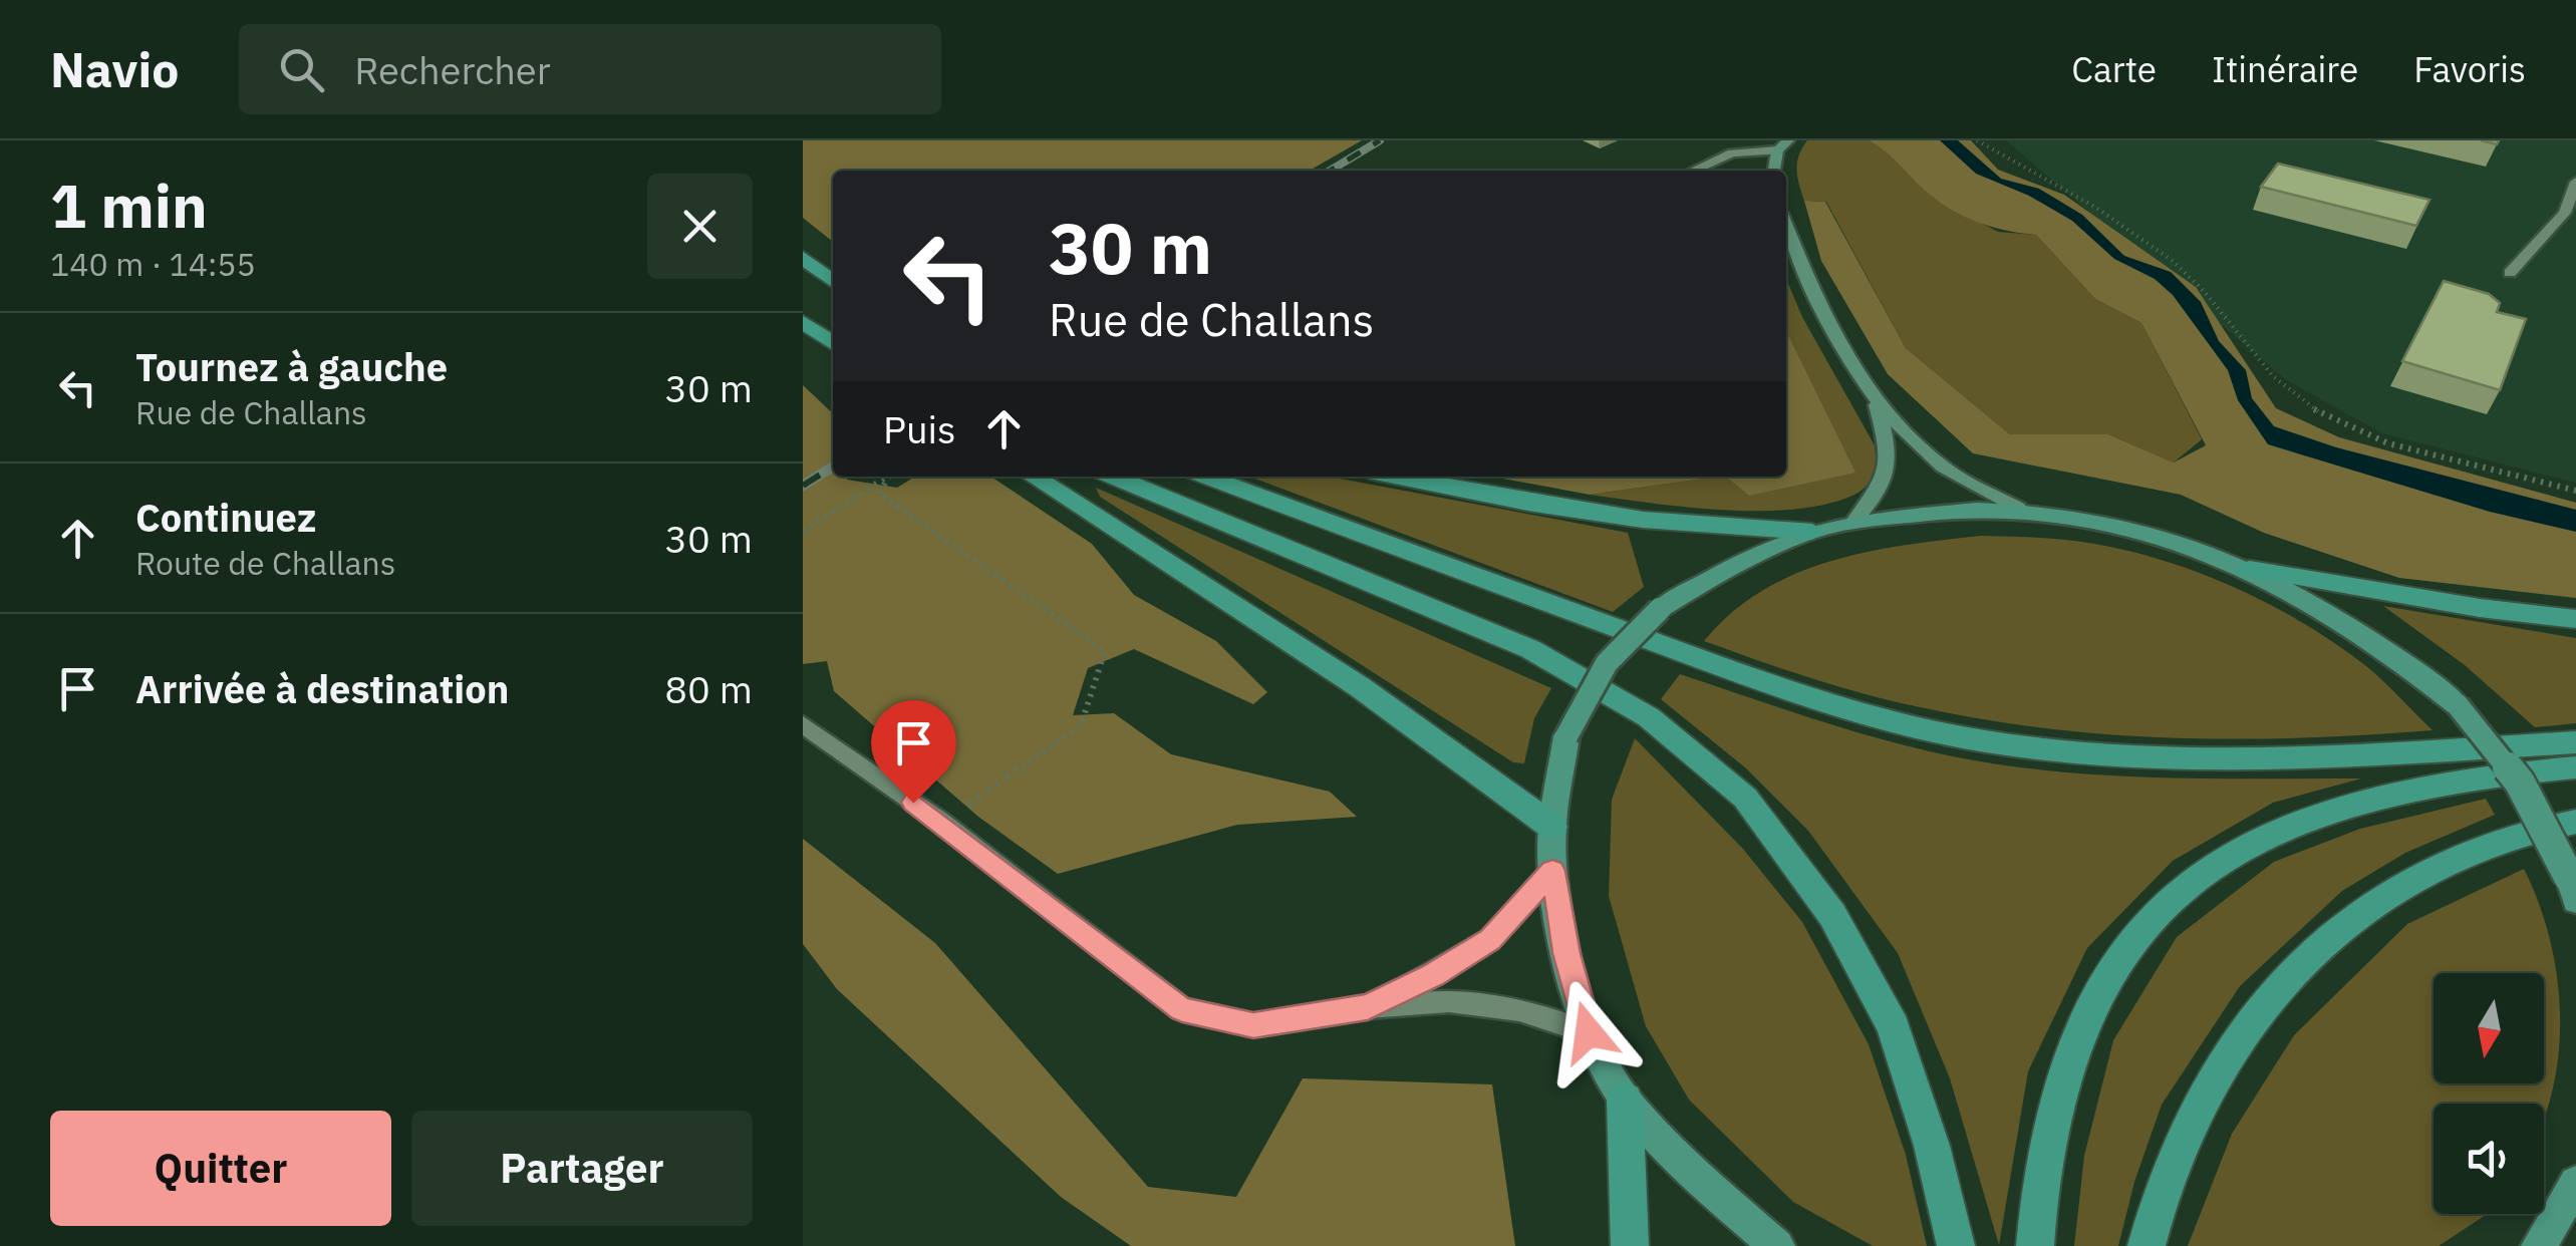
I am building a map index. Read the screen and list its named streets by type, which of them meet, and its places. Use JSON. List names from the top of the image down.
{
  "north": "bottom",
  "page": {
    "header": "Navio",
    "search": "Rechercher",
    "nav": ["Carte", "Itinéraire", "Favoris"],
    "heading": ["1 min", "140 m · 14:55"],
    "turn": ["30 m", "Rue de Challans"],
    "list": [
      {
        "name": "Tournez à gauche",
        "note": "Rue de Challans",
        "value": "30 m"
      },
      {
        "name": "Continuez",
        "note": "Route de Challans",
        "value": "30 m"
      },
      {
        "name": "Arrivée à destination",
        "value": "80 m"
      }
    ],
    "then": "Puis",
    "buttons": ["Quitter", "Partager"]
  }
}
